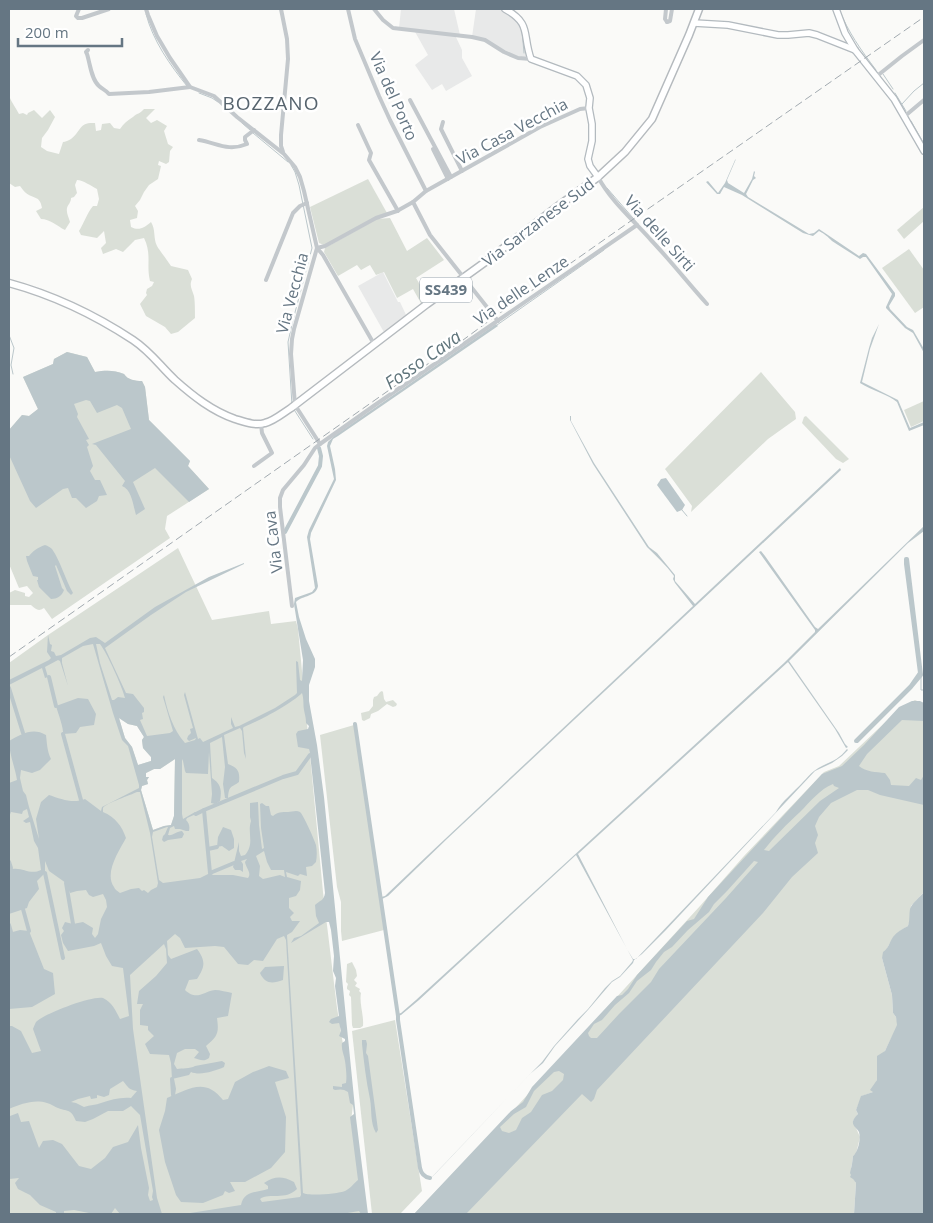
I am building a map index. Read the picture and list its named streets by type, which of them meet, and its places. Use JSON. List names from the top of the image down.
{
  "streets": {
    "main road": ["Via Sarzanese Sud", "SS439"],
    "street": [
      "Via del Porto",
      "Via Casa Vecchia",
      "Via delle Sirti",
      "Via delle Lenze",
      "Via Vecchia",
      "Via Cava"
    ]
  },
  "crossings": [
    ["Via del Porto", "Via Casa Vecchia"],
    ["Via Casa Vecchia", "Via Vecchia"],
    ["Via Sarzanese Sud", "Via delle Sirti"],
    ["Via Sarzanese Sud", "SS439"],
    ["Via Sarzanese Sud", "Via Vecchia"],
    ["Via delle Sirti", "Via delle Lenze"],
    ["SS439", "Via Vecchia"],
    ["Via delle Lenze", "Via Cava"]
  ],
  "districts": ["BOZZANO"],
  "water": ["Fosso Cava"],
  "scale_bar": "200 m"
}
